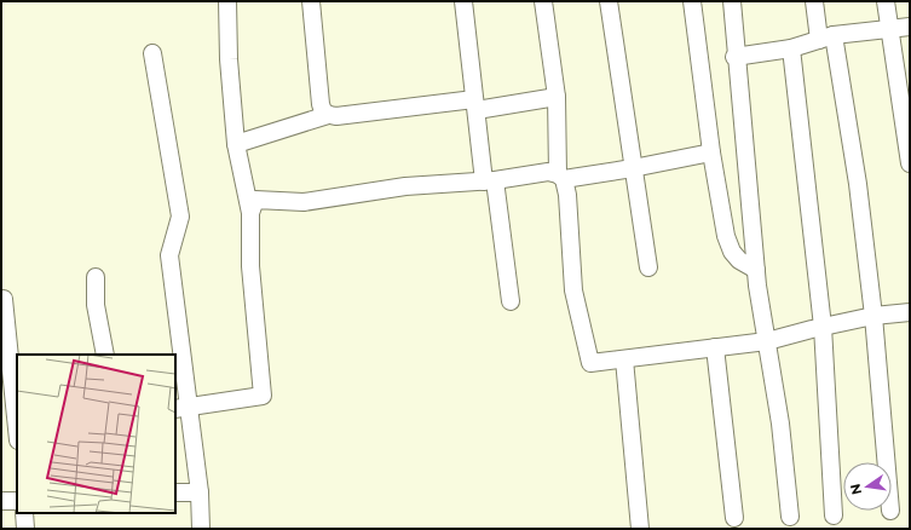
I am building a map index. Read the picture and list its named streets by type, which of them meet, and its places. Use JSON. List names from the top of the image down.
{
  "north": "left"
}
